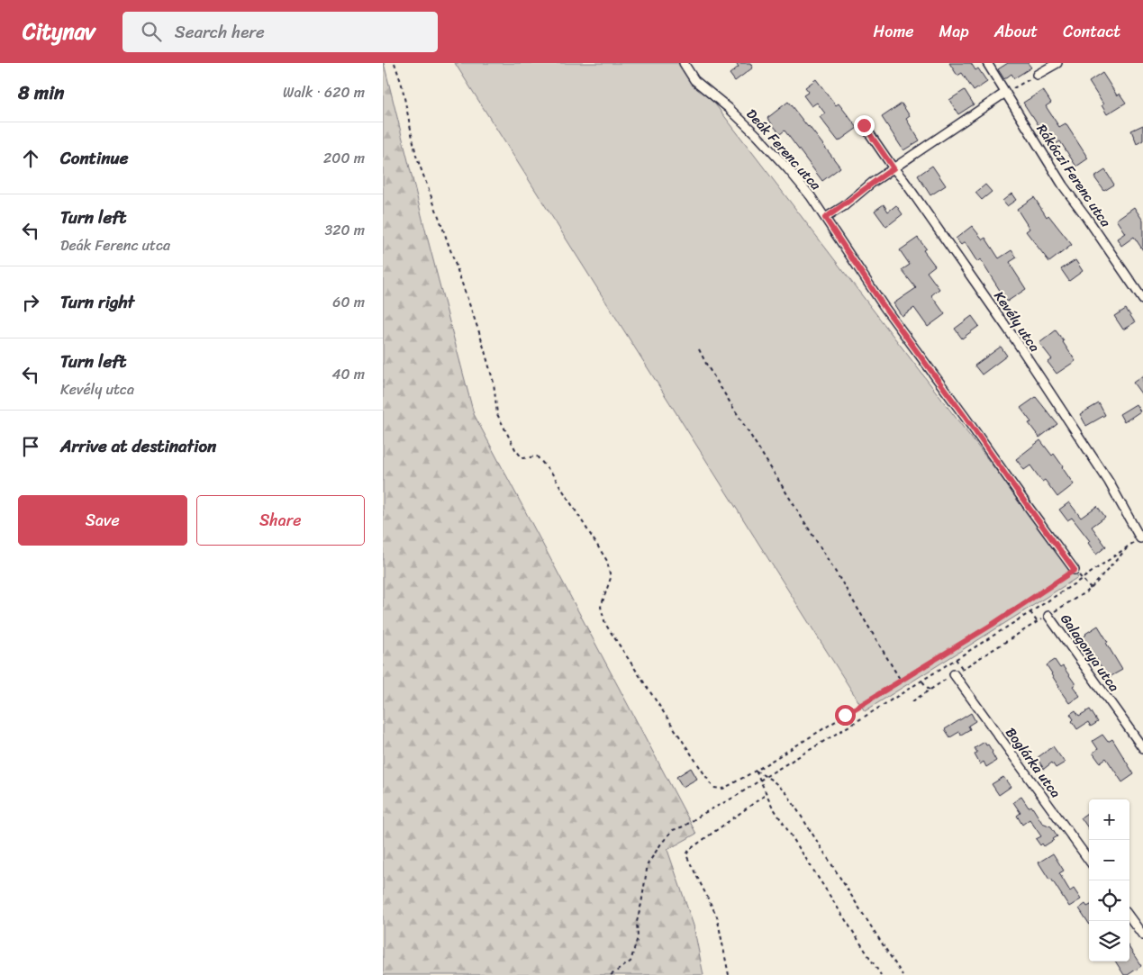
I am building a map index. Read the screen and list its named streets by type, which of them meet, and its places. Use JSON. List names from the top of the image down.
{
  "streets": {
    "street": [
      "Deák Ferenc utca",
      "Rákóczi Ferenc utca",
      "Kevély utca",
      "Galagonya utca",
      "Boglárka utca"
    ]
  },
  "page": {
    "header": "Citynav",
    "search": "Search here",
    "nav": [
      "Home",
      "Map",
      "About",
      "Contact"
    ],
    "heading": ["8 min", "Walk · 620 m"],
    "list": [
      ["Continue", "200 m"],
      ["Turn left", "Deák Ferenc utca", "320 m"],
      ["Turn right", "60 m"],
      ["Turn left", "Kevély utca", "40 m"],
      "Arrive at destination"
    ],
    "buttons": ["Save", "Share"],
    "map_buttons": ["+", "−"]
  }
}
